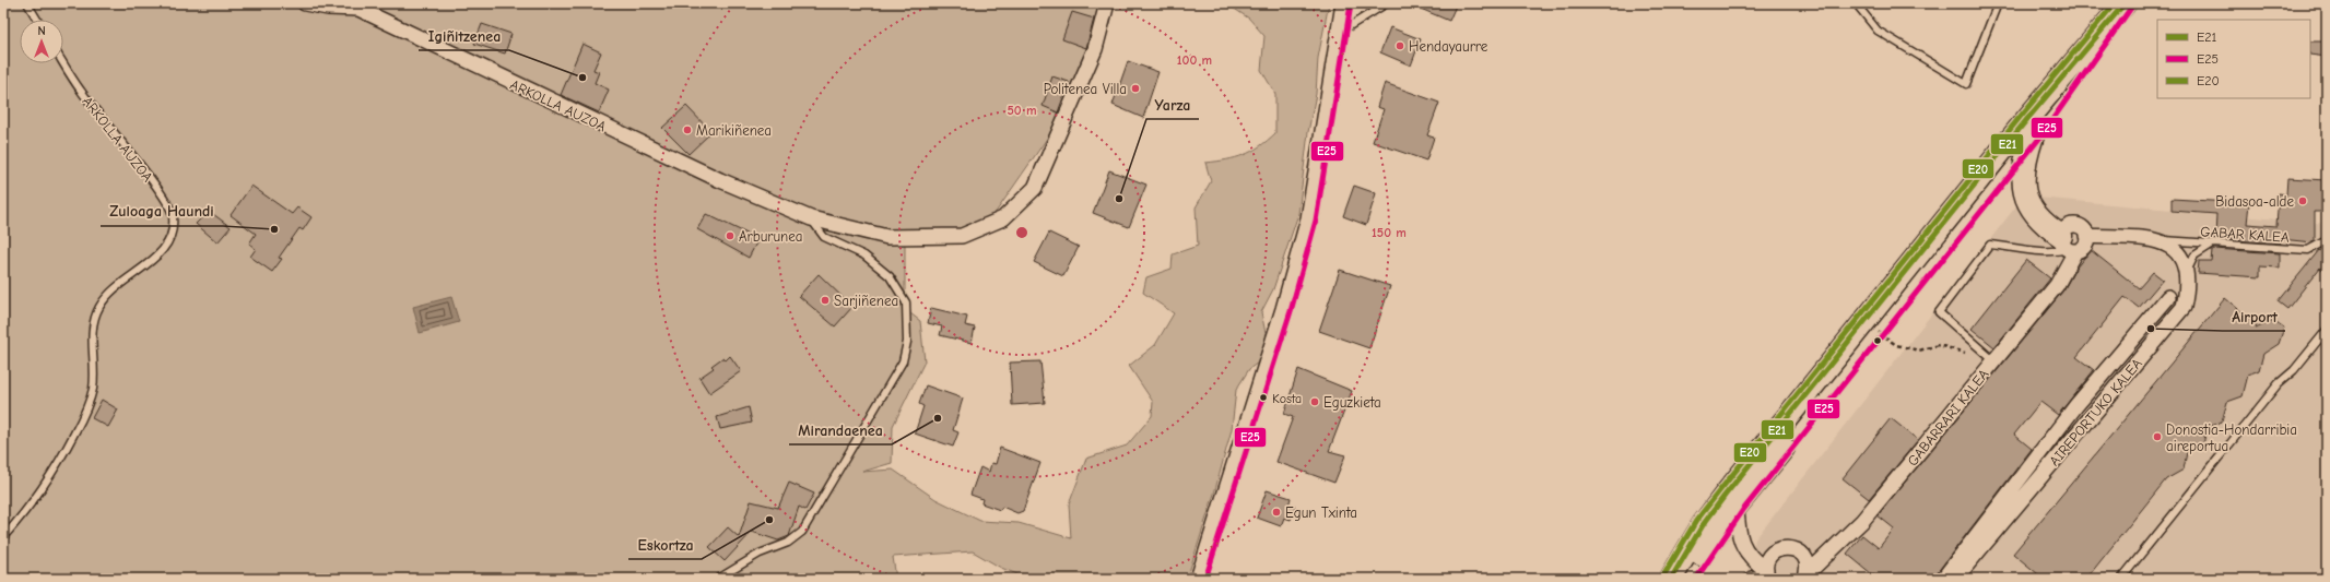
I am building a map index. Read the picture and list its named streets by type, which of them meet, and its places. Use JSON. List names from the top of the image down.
{
  "streets": {
    "street": ["ARKOLLA AUZOA", "AIREPORTUKO KALEA", "GABARRARI KALEA"],
    "lane": ["GABAR KALEA"]
  },
  "crossings": [
    ["GABAR KALEA", "AIREPORTUKO KALEA"]
  ],
  "places": [
    "Hendayaurre",
    "Igiñitzenea",
    "Politenea Villa",
    "Marikiñenea",
    "Yarza",
    "Bidasoa-alde",
    "Zuloaga Haundi",
    "Arburunea",
    "Sarjiñenea",
    "Airport",
    "Kosta",
    "Eguzkieta",
    "Mirandaenea",
    "Donostia-Hondarribia aireportua",
    "Egun Txinta",
    "Eskortza"
  ],
  "lines": ["transit line E21", "transit line E20", "transit line E25"],
  "legend": ["E21", "E25", "E20"],
  "north": "top",
  "rings": ["100 m", "50 m", "150 m"]
}
